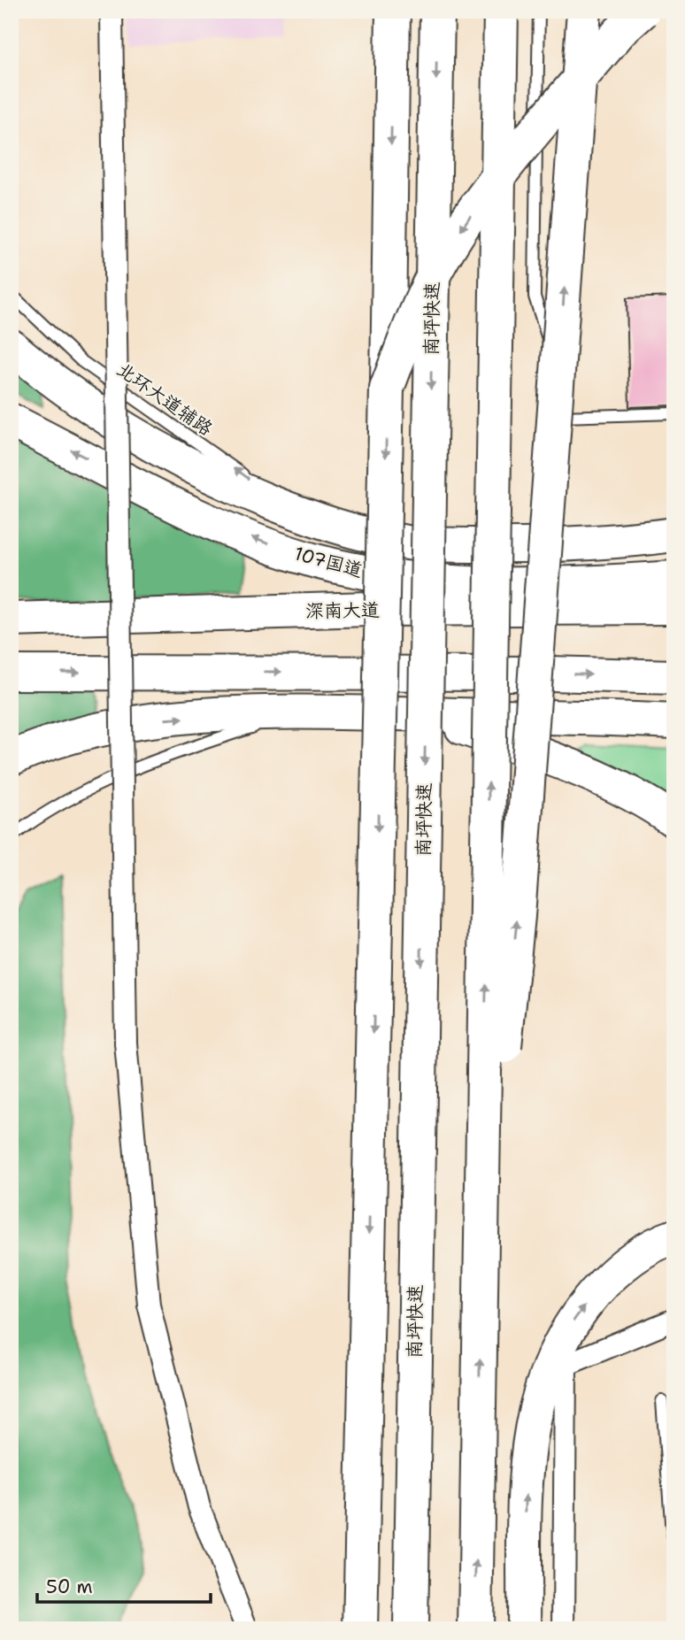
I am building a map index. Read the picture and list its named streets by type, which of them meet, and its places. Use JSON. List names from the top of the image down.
{
  "streets": {
    "main road": ["南坪快速", "107国道", "深南大道"],
    "lane": ["北环大道辅路"]
  },
  "one_way": ["北环大道辅路"],
  "scale_bar": "50 m"
}
